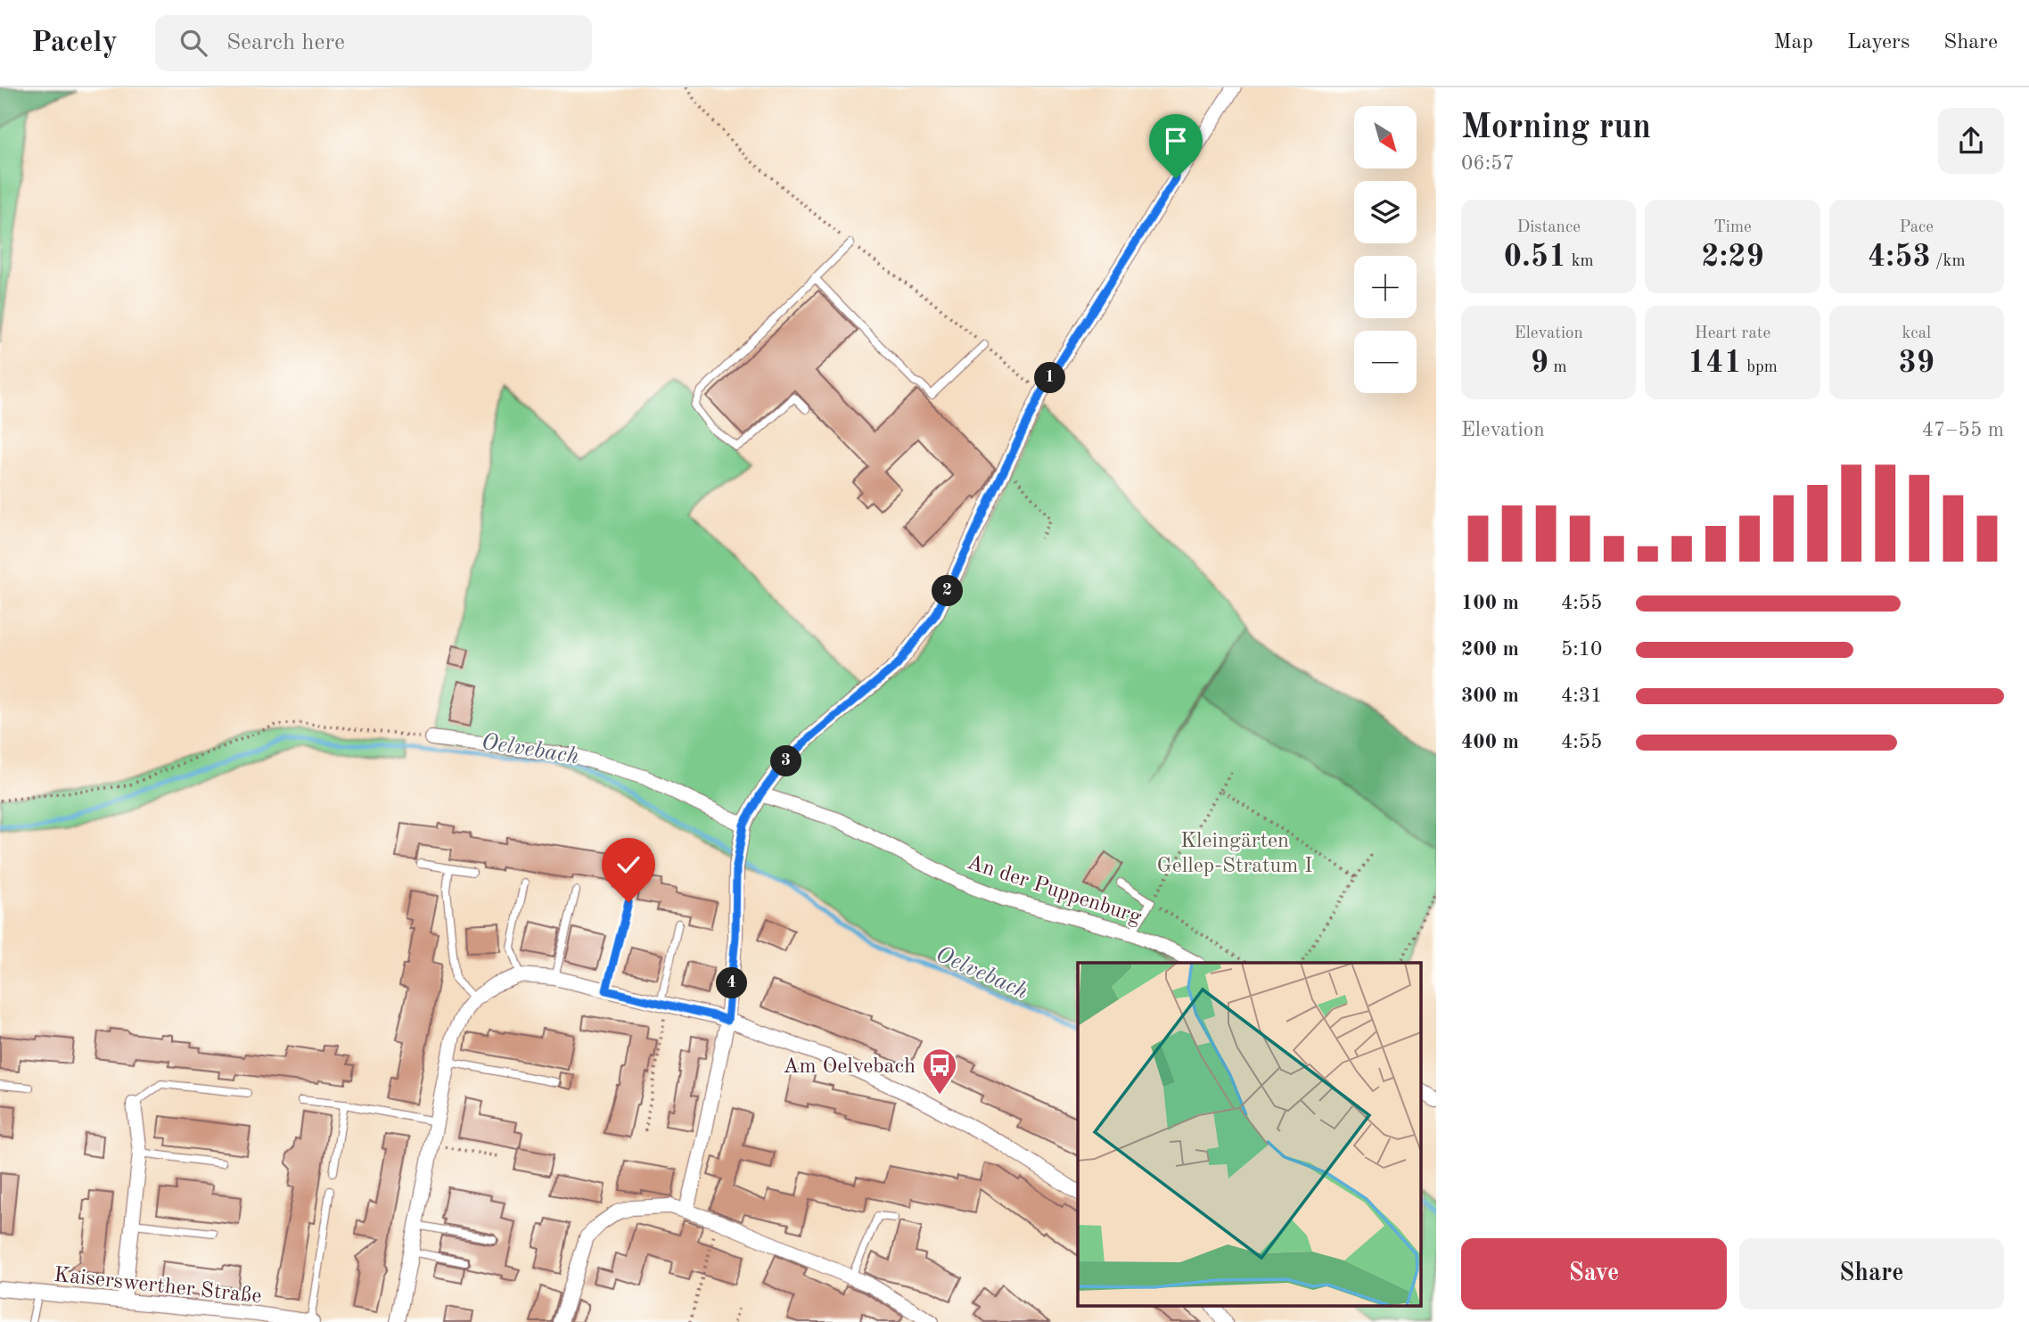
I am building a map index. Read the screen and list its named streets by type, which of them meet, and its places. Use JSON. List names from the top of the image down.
{
  "streets": {
    "street": ["An der Puppenburg", "Kaiserswerther Straße"]
  },
  "water": ["Oelvebach"],
  "parks": ["Kleingärten Gellep-Stratum I"],
  "places": {
    "bus stop": ["Am Oelvebach"]
  },
  "north": "bottom right",
  "page": {
    "header": "Pacely",
    "search": "Search here",
    "nav": ["Map", "Layers", "Share"],
    "heading": ["Morning run", "06:57"],
    "map_buttons": ["+", "−"],
    "stats": [
      ["Distance", "0.51 km"],
      ["Time", "2:29"],
      ["Pace", "4:53 /km"],
      ["Elevation", "9 m"],
      ["Heart rate", "141 bpm"],
      ["kcal", "39"]
    ],
    "pins": [
      "1",
      "2",
      "3",
      "4"
    ],
    "chart": ["Elevation", "47–55 m"],
    "list": [
      {
        "name": "100 m",
        "note": "4:55"
      },
      {
        "name": "200 m",
        "note": "5:10"
      },
      {
        "name": "300 m",
        "note": "4:31"
      },
      {
        "name": "400 m",
        "note": "4:55"
      }
    ],
    "buttons": ["Save", "Share"]
  }
}
